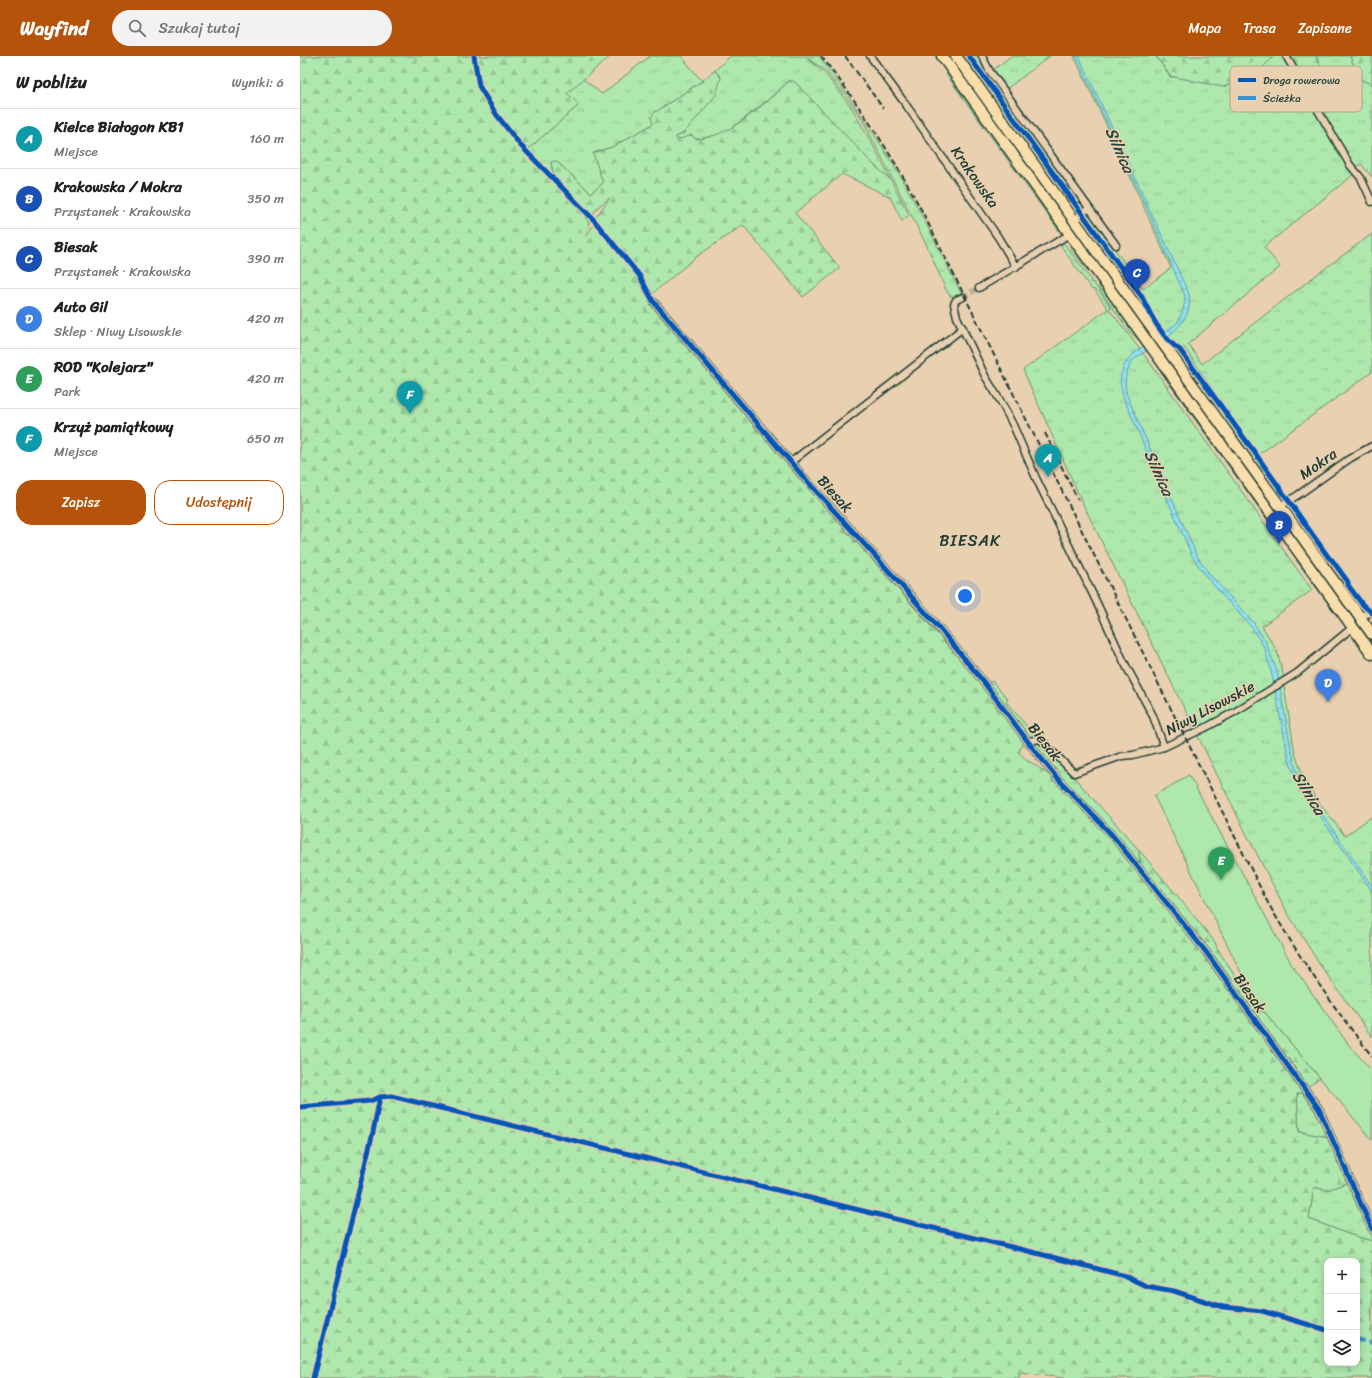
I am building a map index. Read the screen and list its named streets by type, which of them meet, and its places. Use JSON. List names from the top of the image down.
{
  "streets": {
    "street": [
      "Krakowska",
      "Mokra",
      "Biesak",
      "Niwy Lisowskie"
    ]
  },
  "crossings": [
    ["Biesak", "Niwy Lisowskie"]
  ],
  "districts": ["BIESAK"],
  "water": ["Silnica"],
  "legend": ["Droga rowerowa", "Ścieżka"],
  "page": {
    "header": "Wayfind",
    "search": "Szukaj tutaj",
    "nav": ["Mapa", "Trasa", "Zapisane"],
    "heading": ["W pobliżu", "Wyniki: 6"],
    "list": [
      {
        "mark": "A",
        "name": "Kielce Białogon KB1",
        "note": "Miejsce",
        "value": "160 m"
      },
      {
        "mark": "B",
        "name": "Krakowska / Mokra",
        "note": "Przystanek · Krakowska",
        "value": "350 m"
      },
      {
        "mark": "C",
        "name": "Biesak",
        "note": "Przystanek · Krakowska",
        "value": "390 m"
      },
      {
        "mark": "D",
        "name": "Auto Gil",
        "note": "Sklep · Niwy Lisowskie",
        "value": "420 m"
      },
      {
        "mark": "E",
        "name": "ROD \"Kolejarz\"",
        "note": "Park",
        "value": "420 m"
      },
      {
        "mark": "F",
        "name": "Krzyż pamiątkowy",
        "note": "Miejsce",
        "value": "650 m"
      }
    ],
    "pins": [
      "C",
      "F",
      "A",
      "B",
      "D",
      "E"
    ],
    "buttons": ["Zapisz", "Udostępnij"],
    "map_buttons": ["+", "−"]
  }
}
